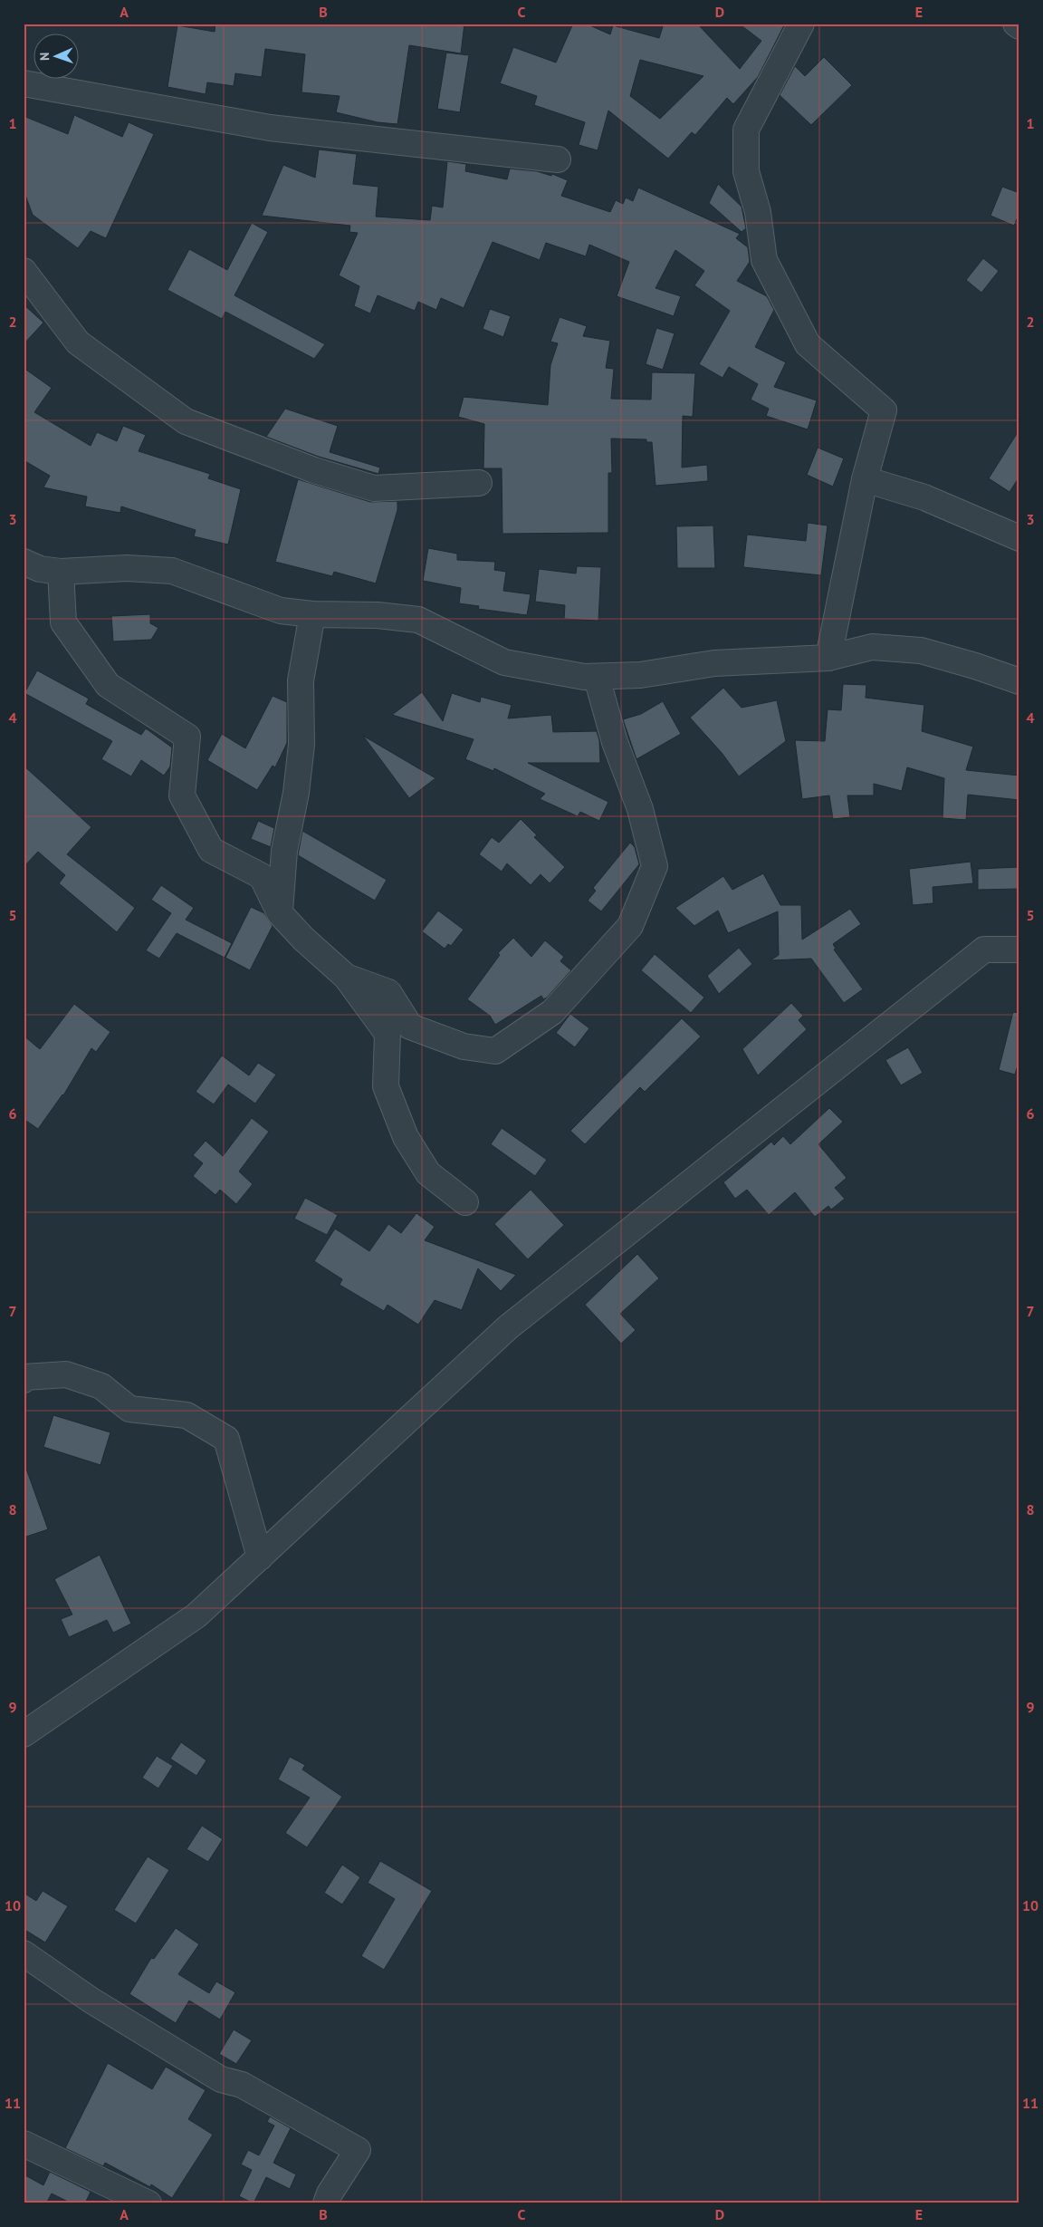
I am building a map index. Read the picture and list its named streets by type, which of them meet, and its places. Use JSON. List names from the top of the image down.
{
  "north": "left",
  "grid": {
    "columns": [
      "A",
      "B",
      "C",
      "D",
      "E"
    ],
    "rows": [
      "1",
      "2",
      "3",
      "4",
      "5",
      "6",
      "7",
      "8",
      "9",
      "10",
      "11"
    ]
  }
}
